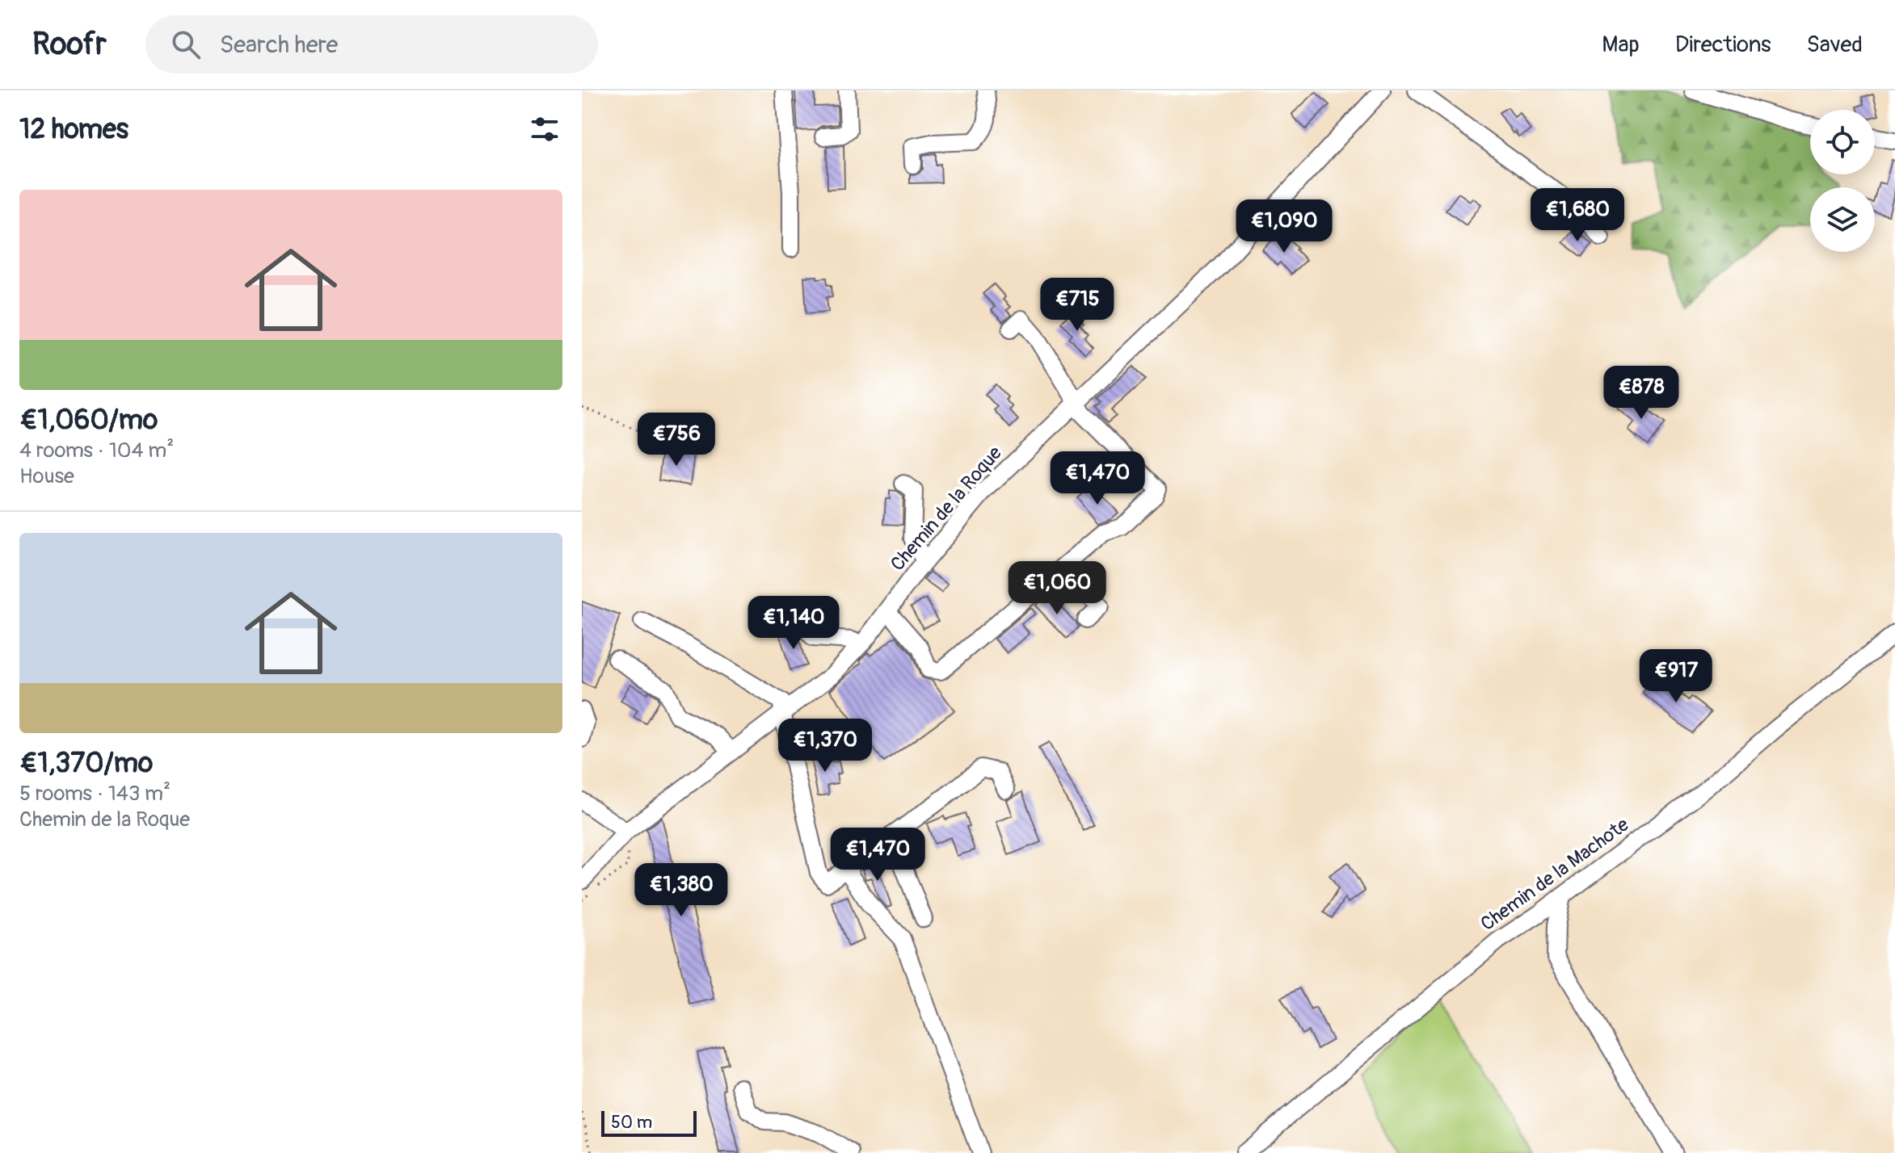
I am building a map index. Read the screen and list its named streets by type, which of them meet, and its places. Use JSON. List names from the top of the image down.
{
  "streets": {
    "street": ["Chemin de la Roque", "Chemin de la Machote"]
  },
  "scale_bar": "50 m",
  "page": {
    "header": "Roofr",
    "search": "Search here",
    "nav": ["Map", "Directions", "Saved"],
    "heading": "12 homes",
    "list": [
      {
        "name": "€1,060/mo",
        "note": "4 rooms · 104 m² · House"
      },
      {
        "name": "€1,370/mo",
        "note": "5 rooms · 143 m² · Chemin de la Roque"
      }
    ],
    "price": [
      "€1,680",
      "€1,090",
      "€715",
      "€878",
      "€756",
      "€1,470",
      "€1,060",
      "€1,140",
      "€917",
      "€1,370",
      "€1,470",
      "€1,380"
    ],
    "scale": "50 m"
  }
}
